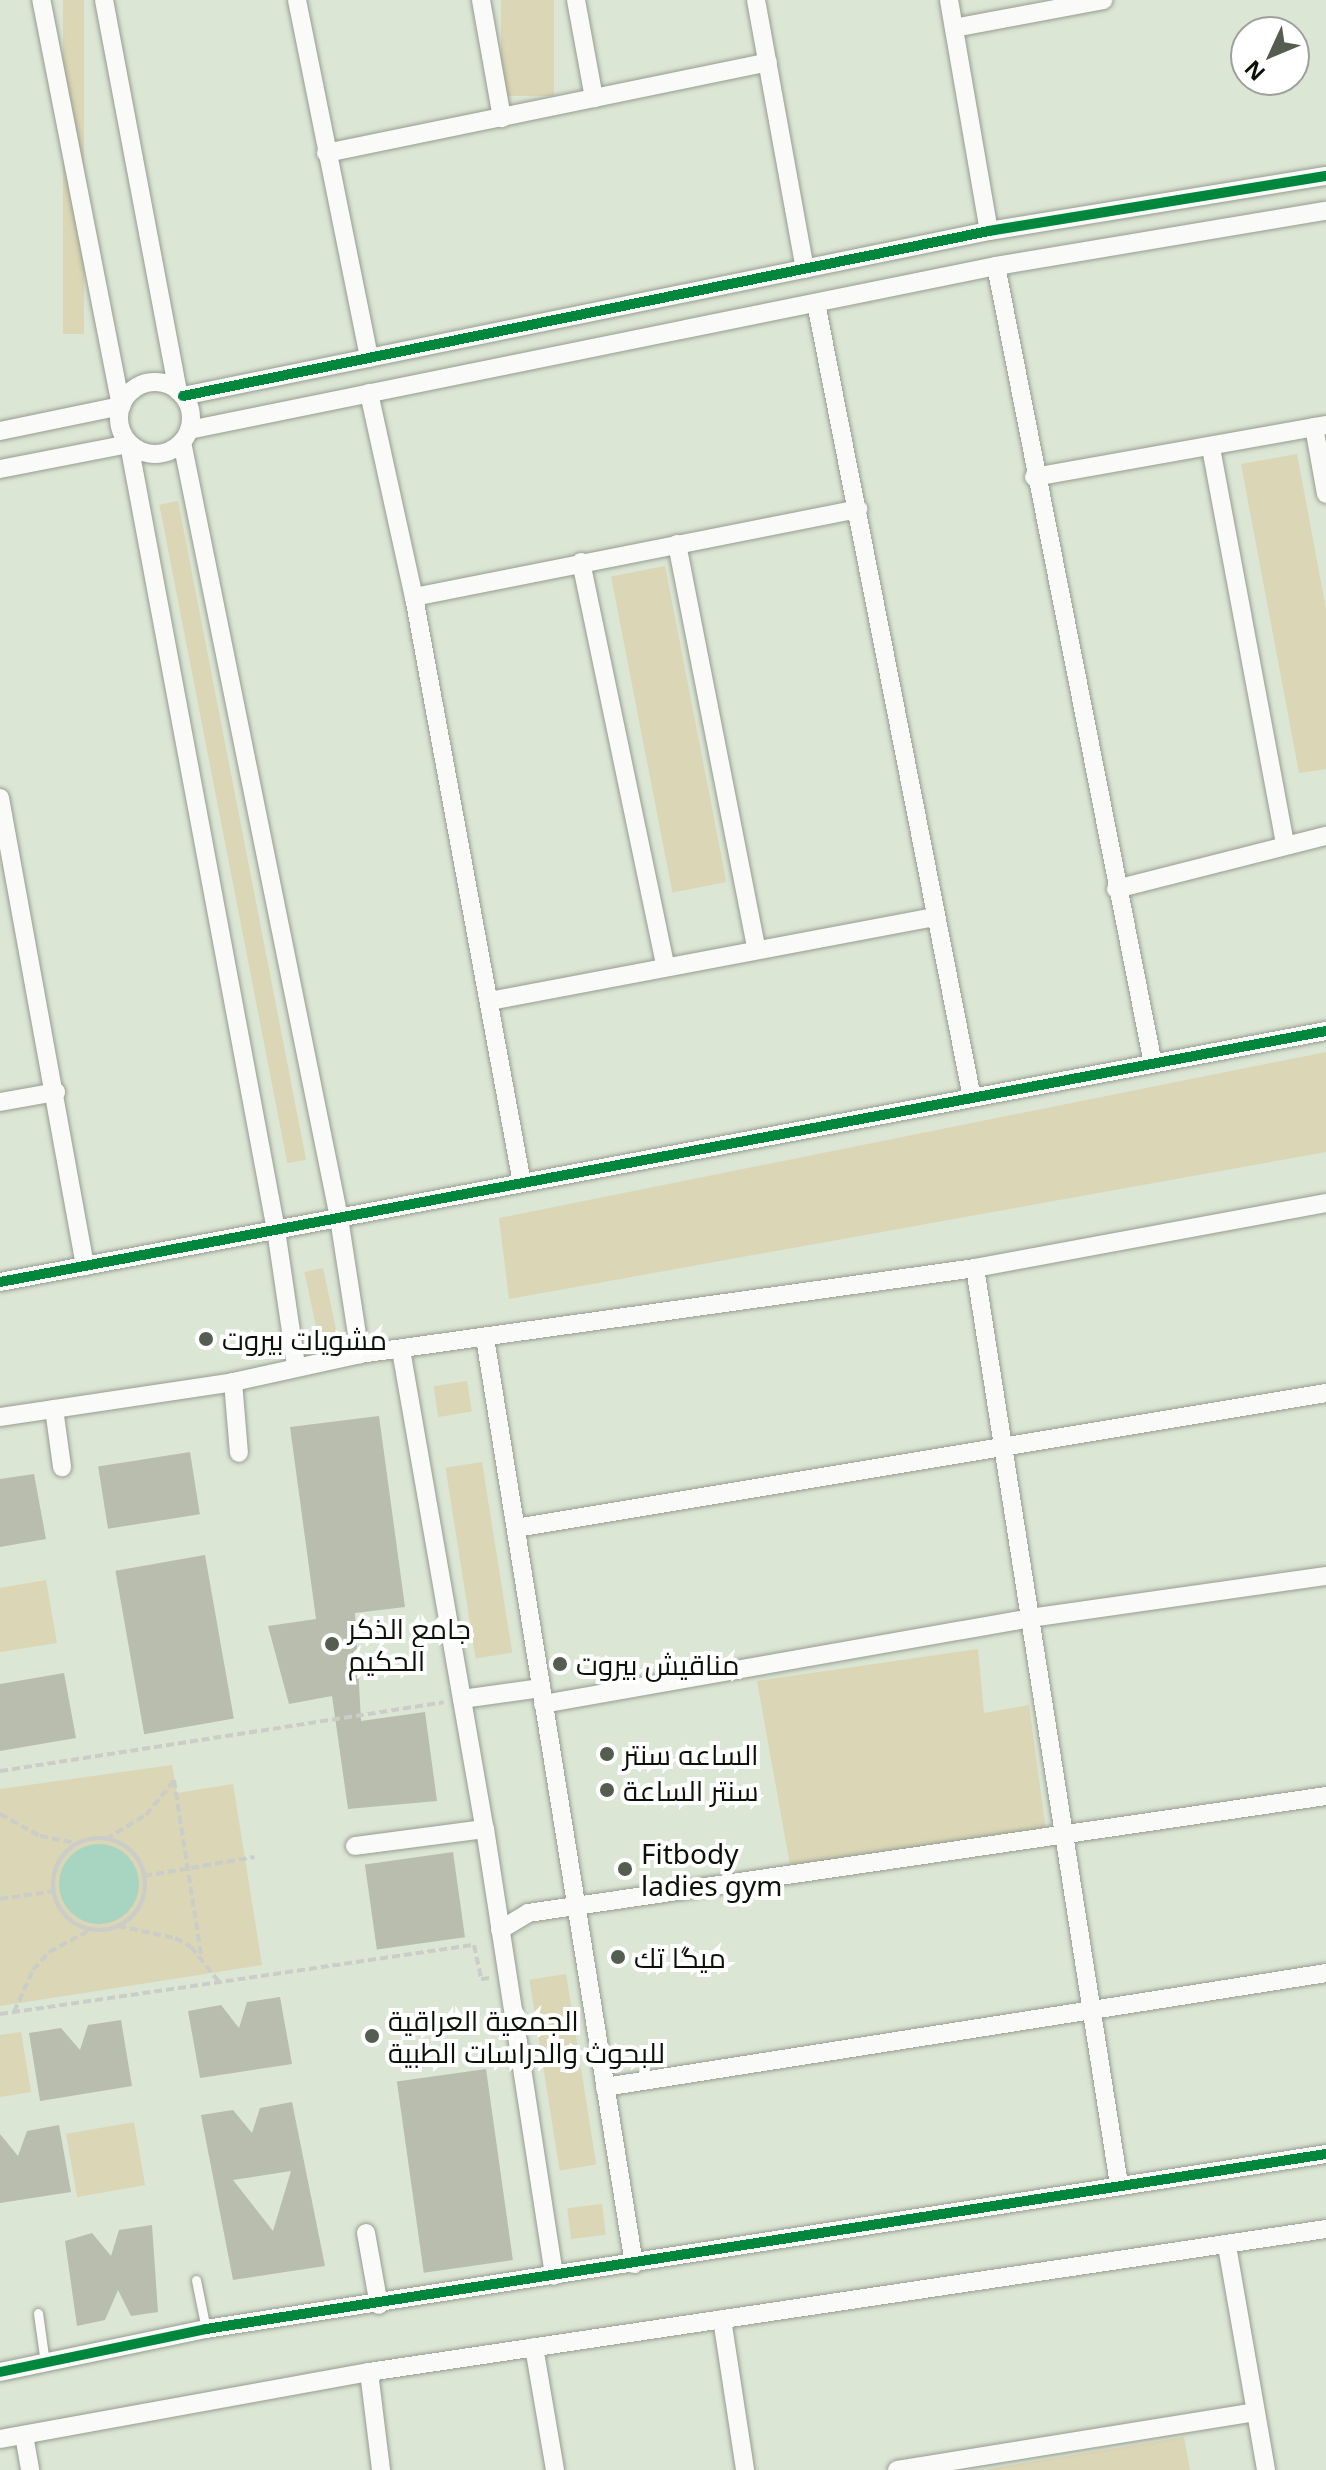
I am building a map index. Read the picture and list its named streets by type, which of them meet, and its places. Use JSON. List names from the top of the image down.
{
  "places": [
    "مشويات بيروت",
    "جامع الذكر الحكيم",
    "مناقيش بيروت",
    "الساعه سنتر",
    "سنتر الساعة",
    "Fitbody ladies gym",
    "ميگا تك",
    "الجمعية العراقية للبحوث والدراسات الطبية"
  ],
  "north": "bottom left"
}
